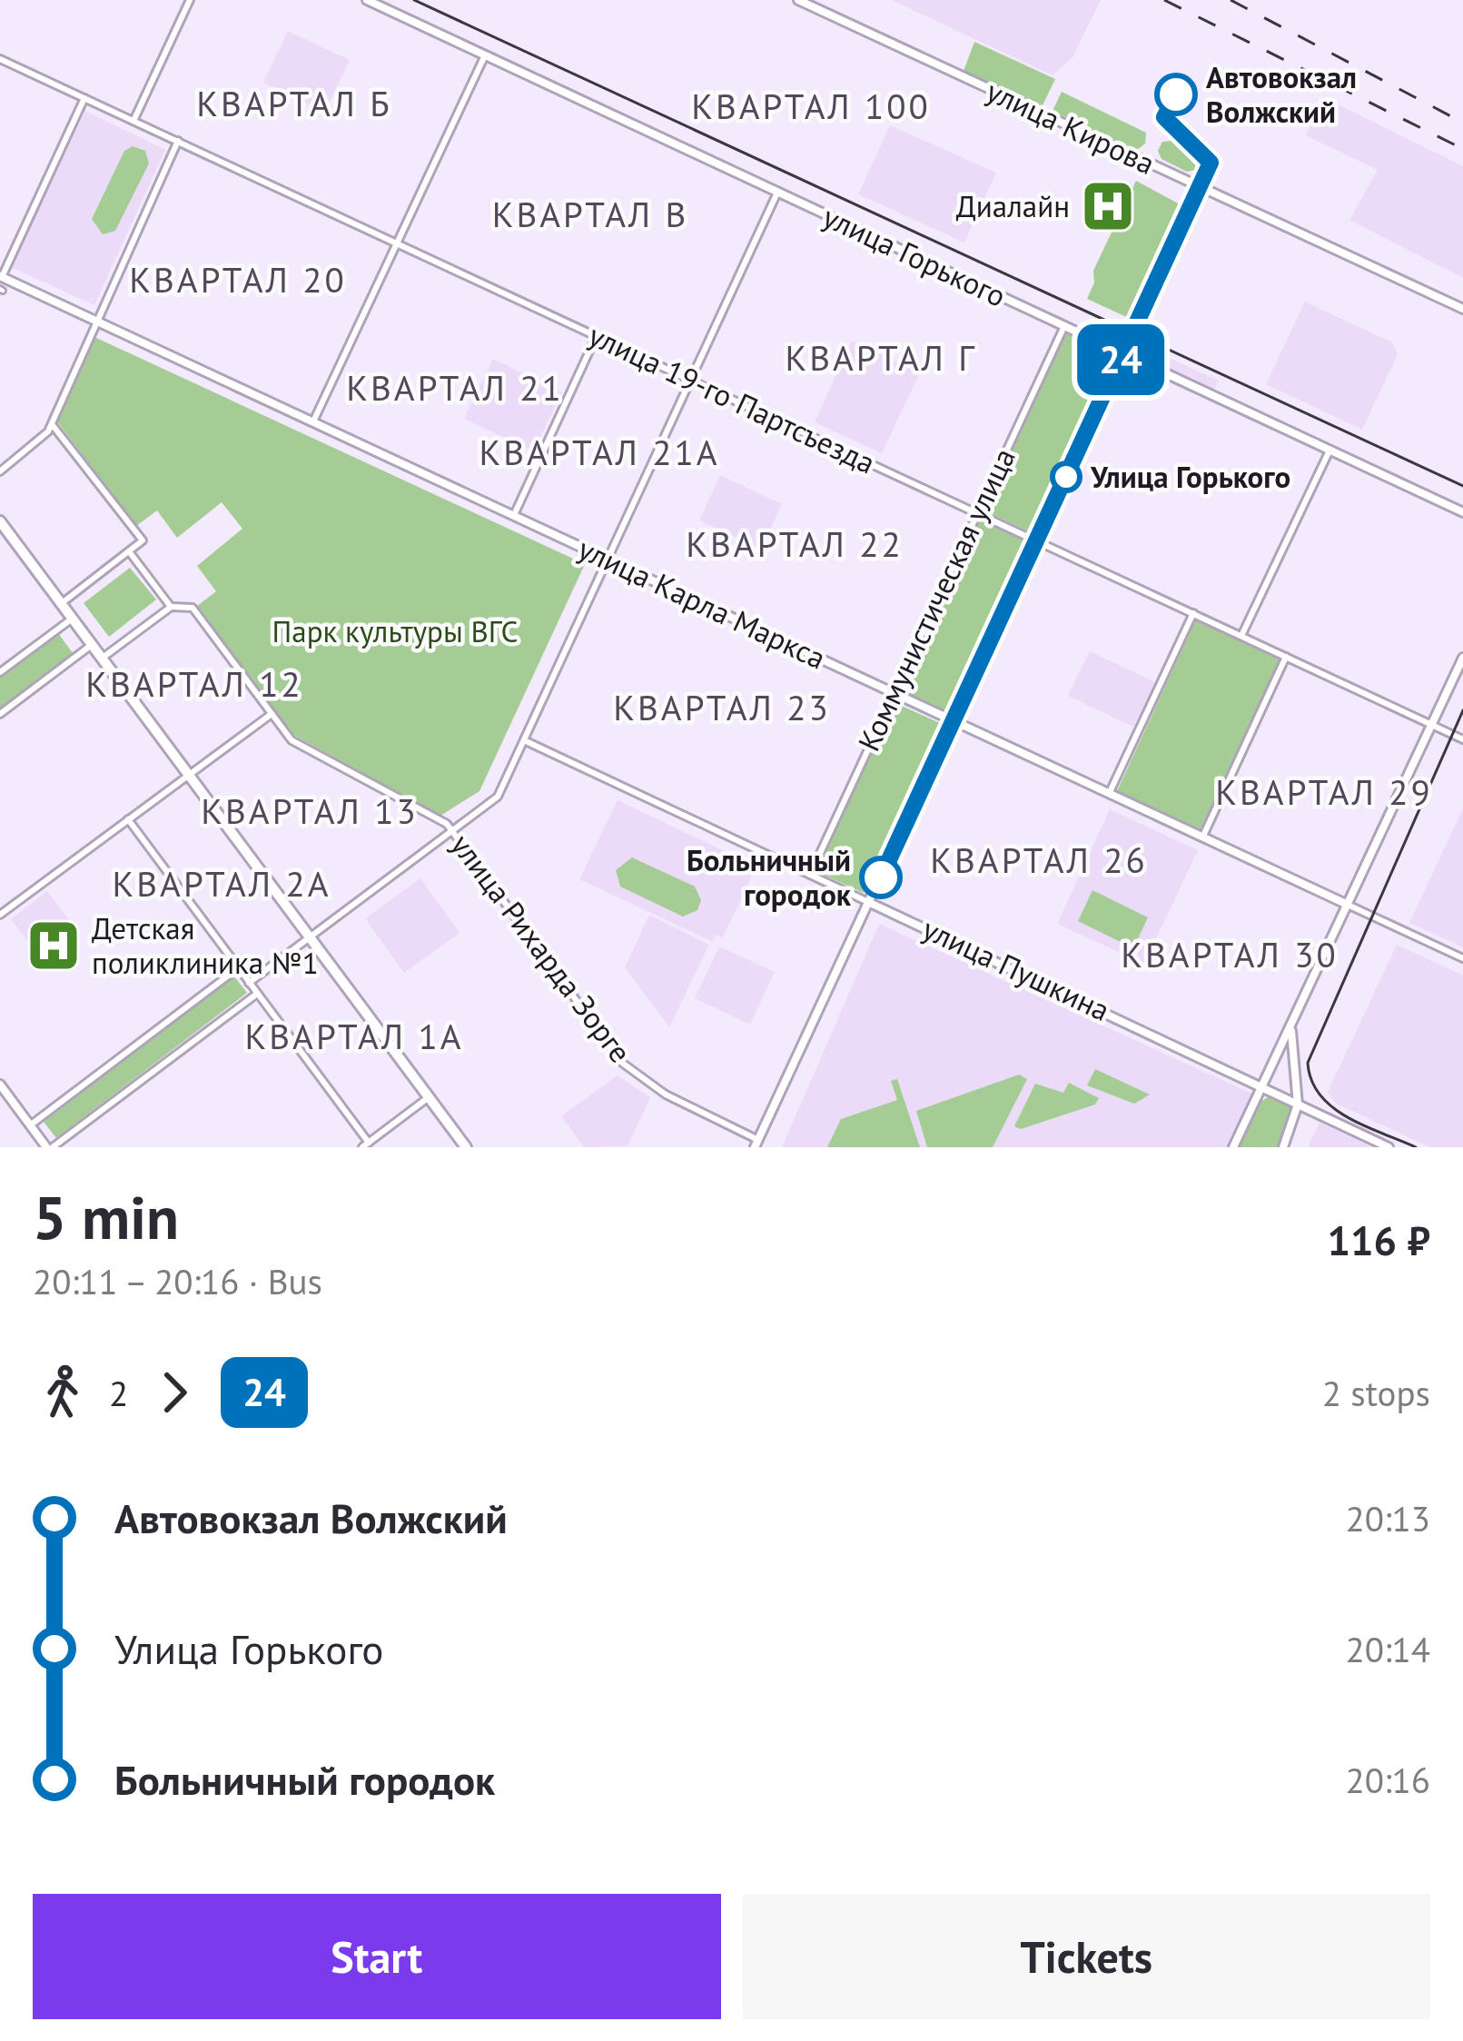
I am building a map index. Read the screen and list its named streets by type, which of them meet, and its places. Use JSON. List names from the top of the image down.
{
  "streets": {
    "street": [
      "улица Кирова",
      "улица Горького",
      "улица 19-го Партсъезда",
      "Коммунистическая улица",
      "улица Карла Маркса",
      "улица Рихарда Зорге",
      "улица Пушкина"
    ]
  },
  "crossings": [
    ["улица Горького", "Коммунистическая улица"],
    ["улица 19-го Партсъезда", "Коммунистическая улица"],
    ["Коммунистическая улица", "улица Карла Маркса"],
    ["Коммунистическая улица", "улица Пушкина"]
  ],
  "districts": [
    "КВАРТАЛ Б",
    "КВАРТАЛ 100",
    "КВАРТАЛ В",
    "КВАРТАЛ 20",
    "КВАРТАЛ Г",
    "КВАРТАЛ 21",
    "КВАРТАЛ 21А",
    "КВАРТАЛ 22",
    "КВАРТАЛ 12",
    "КВАРТАЛ 23",
    "КВАРТАЛ 29",
    "КВАРТАЛ 13",
    "КВАРТАЛ 26",
    "КВАРТАЛ 2А",
    "КВАРТАЛ 30",
    "КВАРТАЛ 1А"
  ],
  "parks": ["Парк культуры ВГС"],
  "places": {
    "other": ["Автовокзал Волжский", "Улица Горького", "Больничный городок"],
    "hospital": ["Диалайн", "Детская поликлиника №1"]
  },
  "lines": ["bus line 24"],
  "page": {
    "on_map": "24",
    "heading": ["5 min", "20:11 – 20:16 · Bus", "116 ₽"],
    "legs": ["2", "24", "2 stops"],
    "list": [
      {
        "name": "Автовокзал Волжский",
        "value": "20:13"
      },
      {
        "name": "Улица Горького",
        "value": "20:14"
      },
      {
        "name": "Больничный городок",
        "value": "20:16"
      }
    ],
    "buttons": ["Start", "Tickets"]
  }
}
